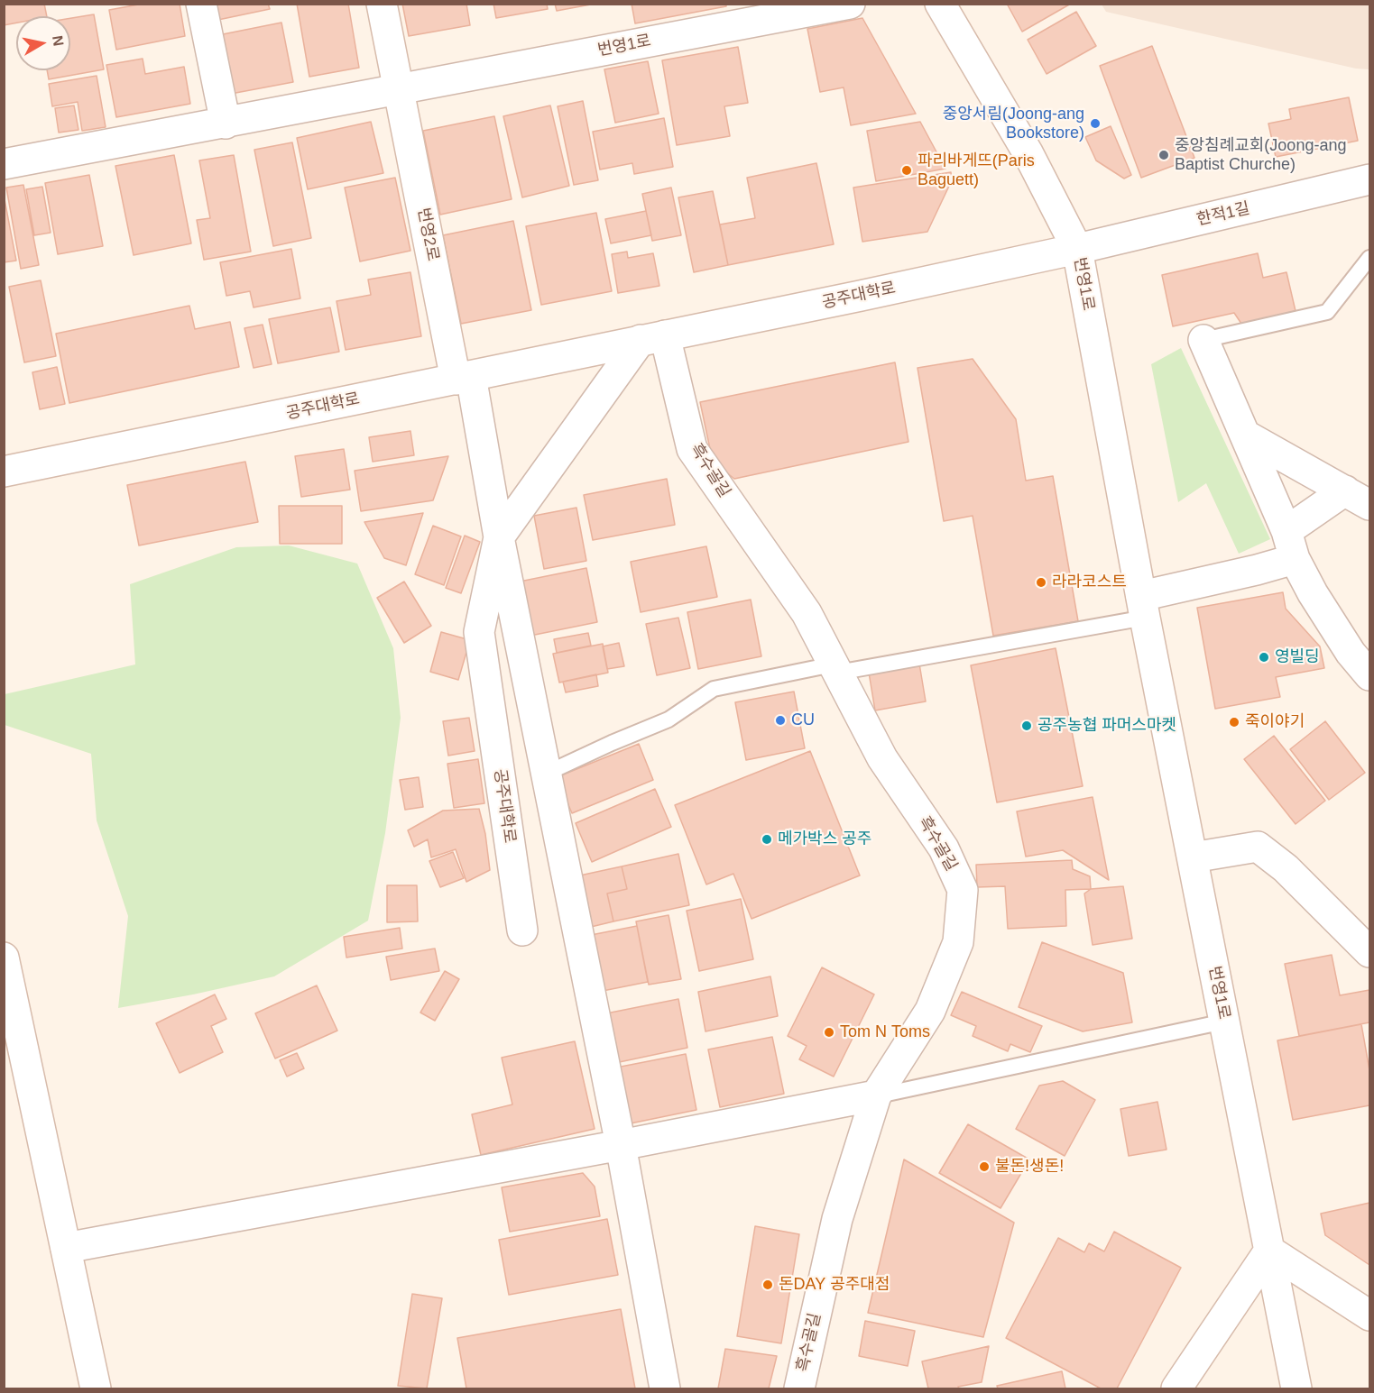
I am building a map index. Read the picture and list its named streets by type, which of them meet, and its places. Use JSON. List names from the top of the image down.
{
  "streets": {
    "street": [
      "번영1로",
      "한적1길",
      "번영2로",
      "공주대학로",
      "흑수골길"
    ]
  },
  "crossings": [
    ["번영1로", "한적1길"],
    ["번영1로", "번영2로"],
    ["번영1로", "공주대학로"],
    ["한적1길", "공주대학로"],
    ["번영2로", "공주대학로"],
    ["공주대학로", "흑수골길"]
  ],
  "places": [
    "중앙서림(Joong-ang Bookstore)",
    "중앙침례교회(Joong-ang Baptist Churche)",
    "파리바게뜨(Paris Baguett)",
    "라라코스트",
    "영빌딩",
    "CU",
    "죽이야기",
    "공주농협 파머스마켓",
    "메가박스 공주",
    "Tom N Toms",
    "불돈!생돈!",
    "돈DAY 공주대점"
  ],
  "north": "right"
}
